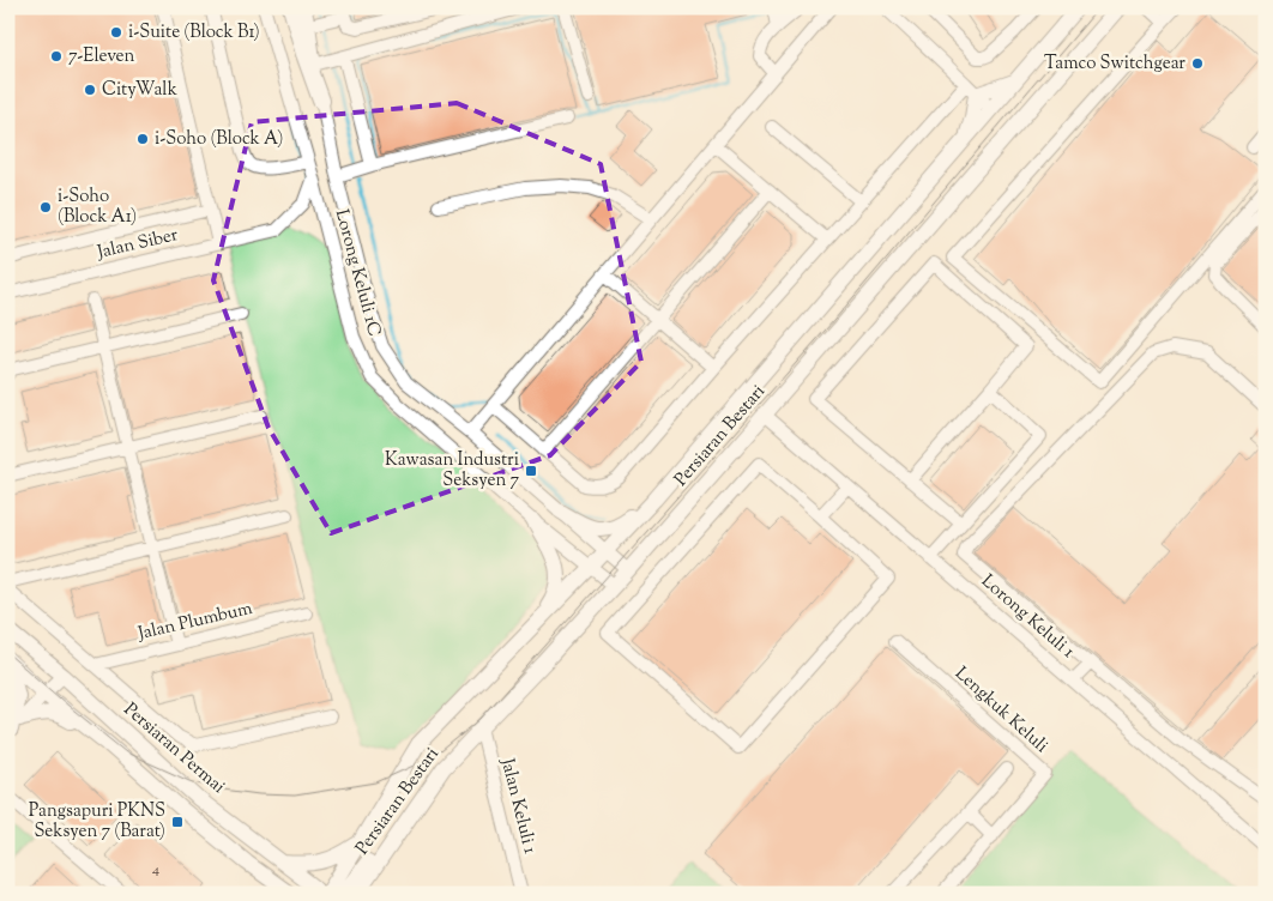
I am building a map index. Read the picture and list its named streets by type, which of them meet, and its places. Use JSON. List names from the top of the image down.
{
  "streets": {
    "main road": ["Persiaran Bestari", "Persiaran Permai"],
    "street": [
      "Jalan Siber",
      "Lorong Keluli 1C",
      "Lorong Keluli 1",
      "Jalan Plumbum",
      "Lengkuk Keluli",
      "Jalan Keluli 1"
    ]
  },
  "crossings": [
    ["Jalan Siber", "Lorong Keluli 1C"],
    ["Lorong Keluli 1C", "Persiaran Bestari"],
    ["Persiaran Bestari", "Lorong Keluli 1"],
    ["Persiaran Bestari", "Jalan Keluli 1"]
  ],
  "places": {
    "other": [
      "i-Suite (Block B1)",
      "7-Eleven",
      "Tamco Switchgear",
      "CityWalk",
      "i-Soho (Block A)",
      "i-Soho (Block A1)"
    ],
    "transit": ["Kawasan Industri Seksyen 7", "Pangsapuri PKNS Seksyen 7 (Barat)"]
  },
  "house_numbers": ["4"]
}
